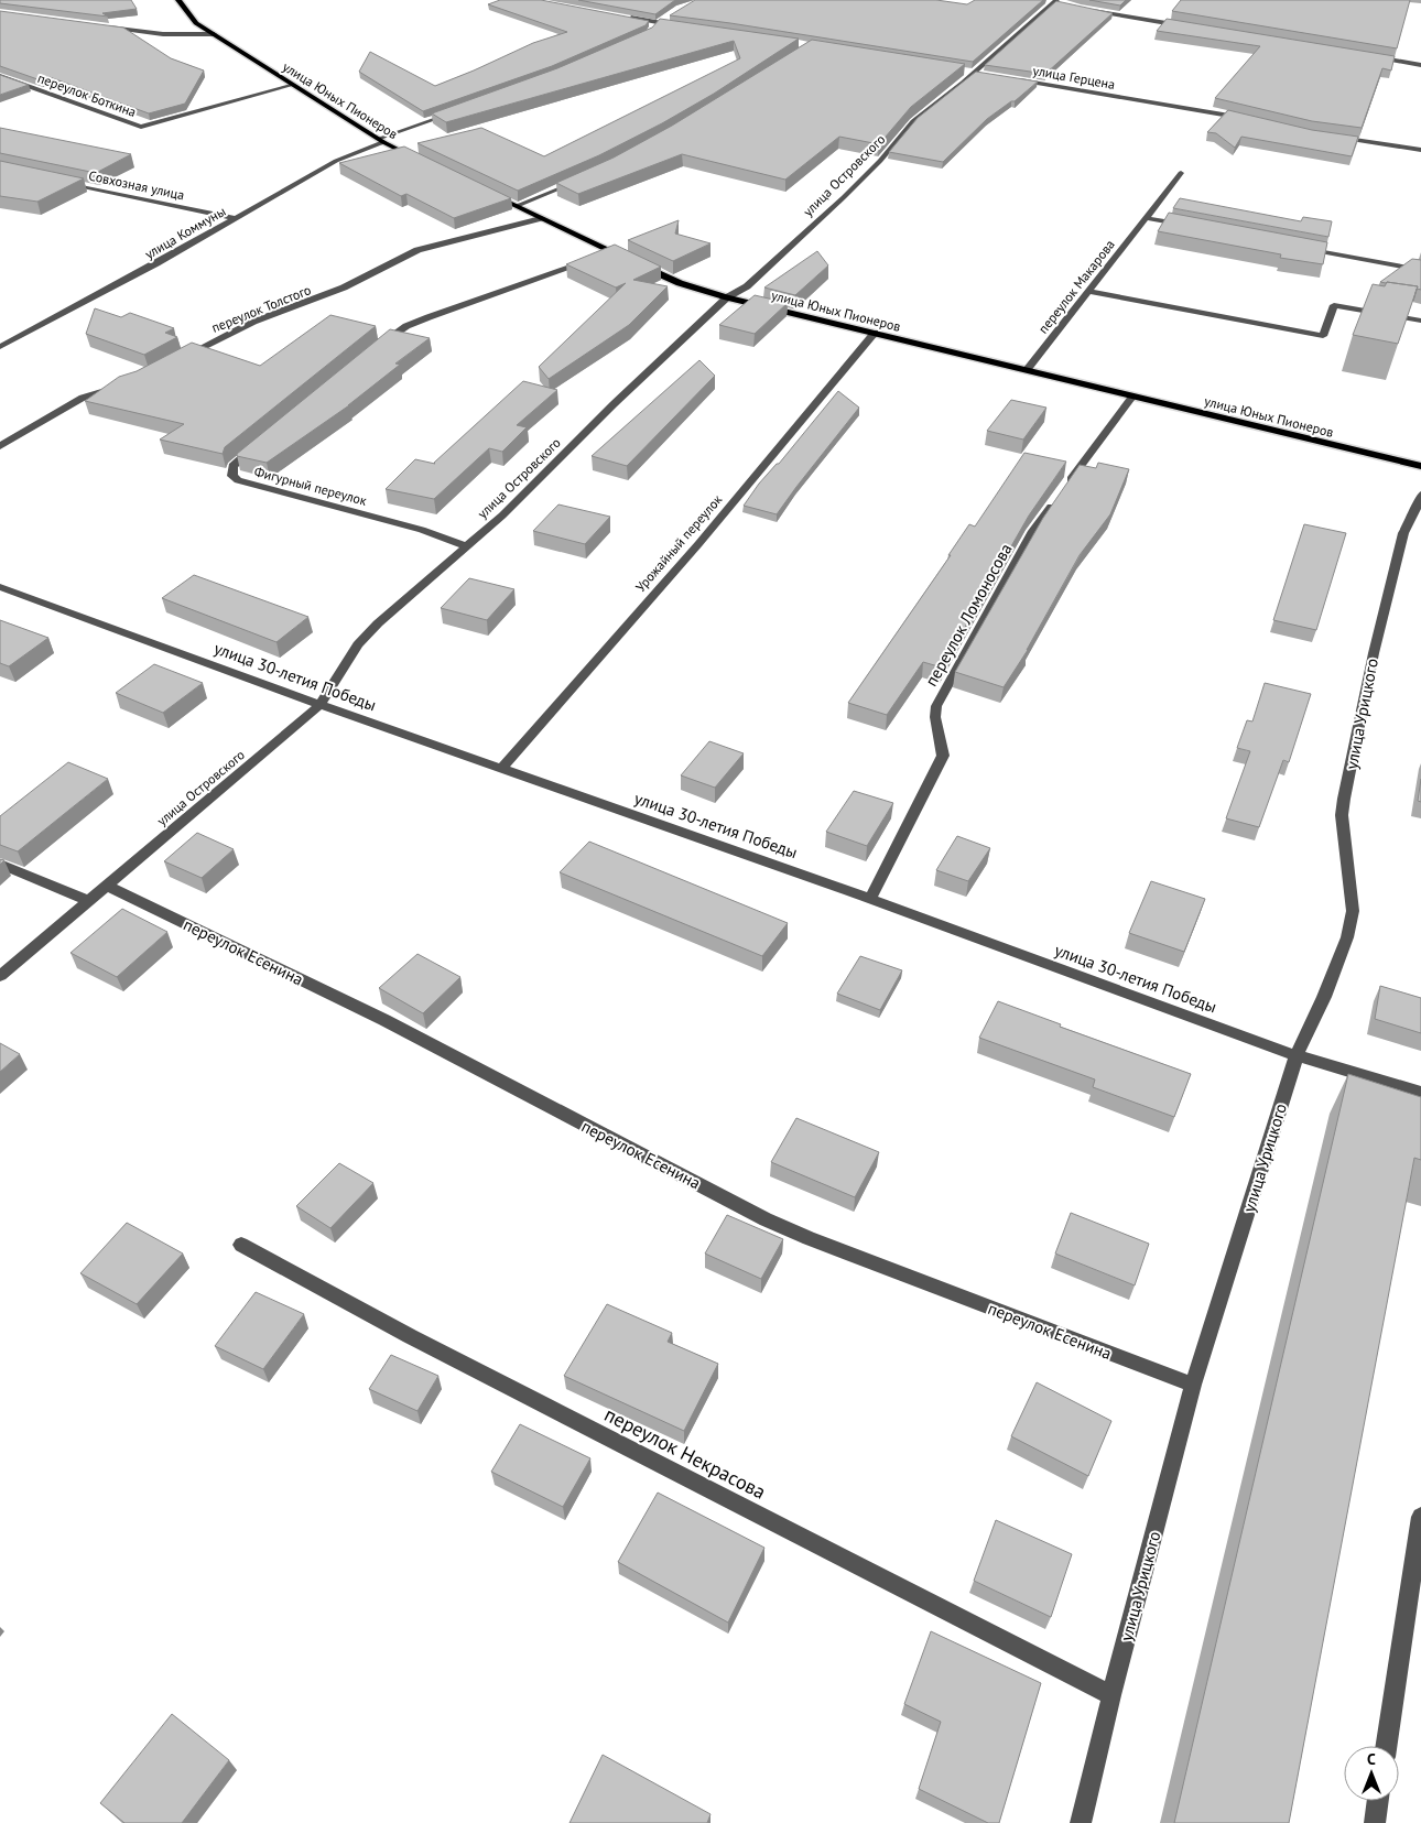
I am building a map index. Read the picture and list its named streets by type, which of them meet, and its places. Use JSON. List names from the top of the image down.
{
  "streets": {
    "main road": ["улица Юных Пионеров"],
    "street": [
      "улица Герцена",
      "переулок Боткина",
      "улица Островского",
      "Совхозная улица",
      "улица Коммуны",
      "переулок Макарова",
      "переулок Толстого",
      "Фигурный переулок",
      "Урожайный переулок",
      "переулок Ломоносова",
      "улица 30-летия Победы",
      "улица Урицкого",
      "переулок Есенина",
      "переулок Некрасова"
    ]
  },
  "crossings": [
    ["переулок Боткина", "улица Юных Пионеров"],
    ["улица Юных Пионеров", "улица Островского"],
    ["улица Юных Пионеров", "улица Коммуны"],
    ["улица Юных Пионеров", "переулок Макарова"],
    ["улица Юных Пионеров", "Урожайный переулок"],
    ["улица Юных Пионеров", "переулок Ломоносова"],
    ["улица Островского", "Фигурный переулок"],
    ["улица Островского", "улица 30-летия Победы"],
    ["улица Островского", "переулок Есенина"],
    ["Совхозная улица", "улица Коммуны"],
    ["Урожайный переулок", "улица 30-летия Победы"],
    ["переулок Ломоносова", "улица 30-летия Победы"],
    ["улица 30-летия Победы", "улица Урицкого"],
    ["улица Урицкого", "переулок Есенина"],
    ["улица Урицкого", "переулок Некрасова"]
  ],
  "north": "top"
}
